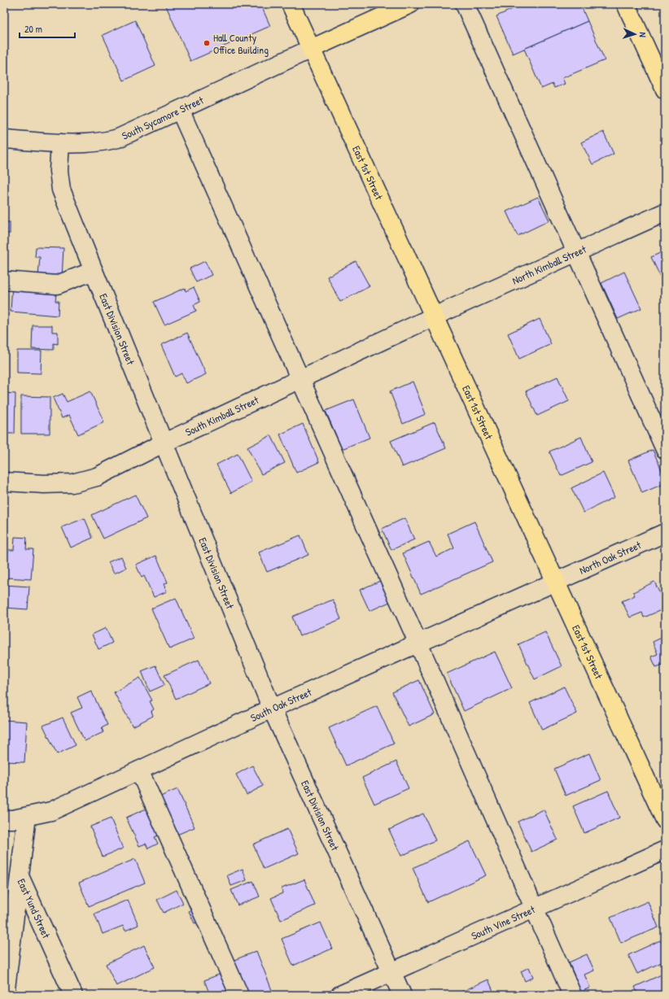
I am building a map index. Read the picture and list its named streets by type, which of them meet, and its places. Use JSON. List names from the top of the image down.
{
  "streets": {
    "main road": ["East 1st Street"],
    "street": [
      "South Sycamore Street",
      "North Kimball Street",
      "East Division Street",
      "South Kimball Street",
      "North Oak Street",
      "South Oak Street",
      "East Yund Street",
      "South Vine Street"
    ]
  },
  "crossings": [
    ["South Sycamore Street", "East 1st Street"],
    ["South Sycamore Street", "East Division Street"],
    ["East 1st Street", "North Kimball Street"],
    ["East 1st Street", "South Kimball Street"],
    ["East 1st Street", "North Oak Street"],
    ["East 1st Street", "South Oak Street"],
    ["North Kimball Street", "South Kimball Street"],
    ["East Division Street", "South Kimball Street"],
    ["East Division Street", "South Oak Street"],
    ["East Division Street", "South Vine Street"],
    ["North Oak Street", "South Oak Street"],
    ["South Oak Street", "East Yund Street"]
  ],
  "places": ["Hall County Office Building"],
  "scale_bar": "20 m",
  "north": "right"
}
